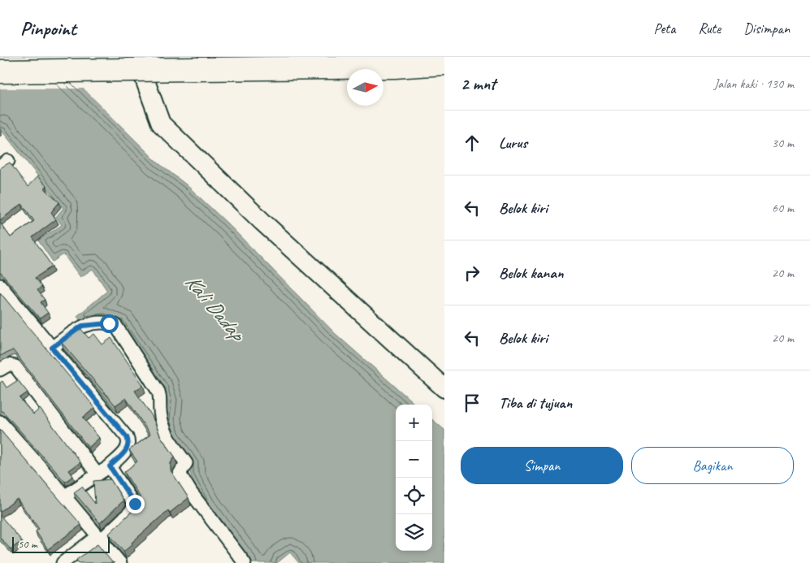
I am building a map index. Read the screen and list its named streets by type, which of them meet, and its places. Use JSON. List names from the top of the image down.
{
  "water": ["Kali Dadap"],
  "scale_bar": "50 m",
  "north": "right",
  "page": {
    "header": "Pinpoint",
    "nav": ["Peta", "Rute", "Disimpan"],
    "heading": ["2 mnt", "Jalan kaki · 130 m"],
    "list": [
      ["Lurus", "30 m"],
      ["Belok kiri", "60 m"],
      ["Belok kanan", "20 m"],
      ["Belok kiri", "20 m"],
      "Tiba di tujuan"
    ],
    "map_buttons": ["+", "−"],
    "buttons": ["Simpan", "Bagikan"],
    "scale": "50 m"
  }
}
